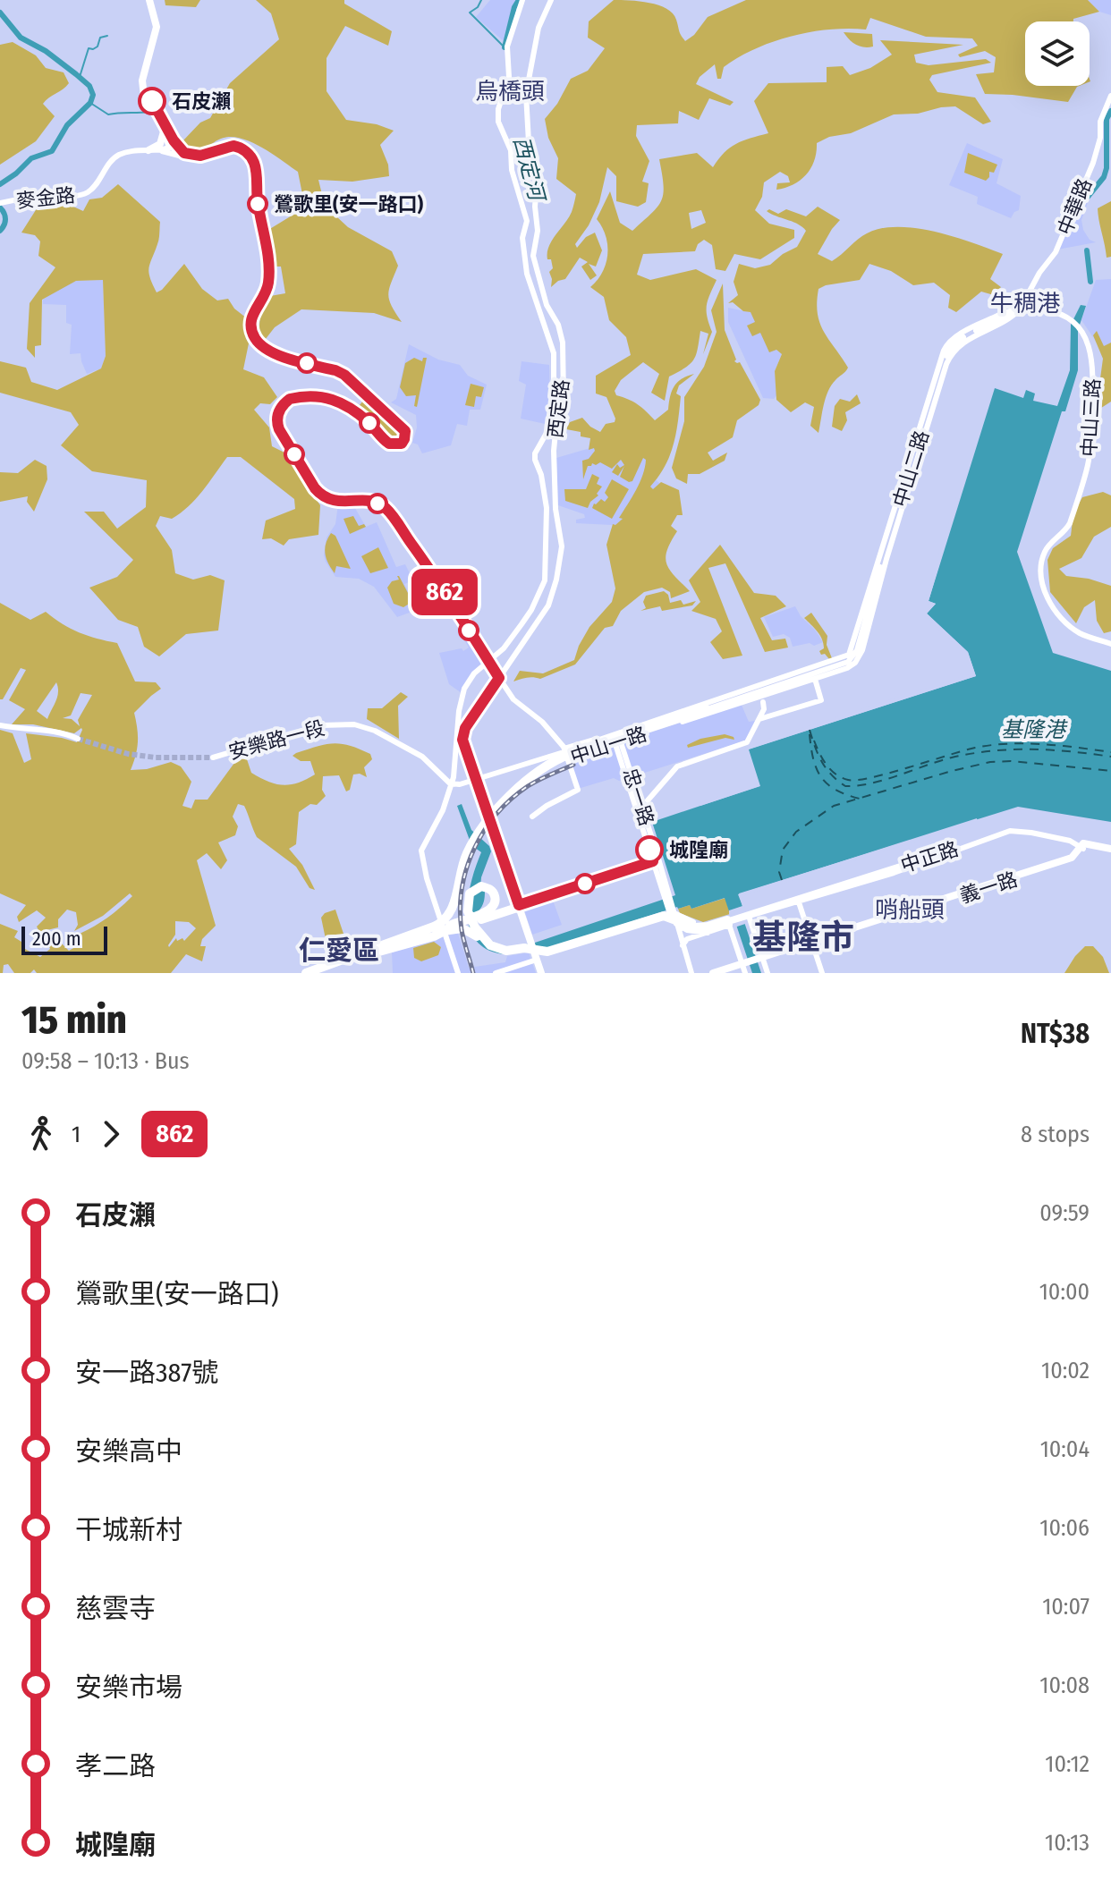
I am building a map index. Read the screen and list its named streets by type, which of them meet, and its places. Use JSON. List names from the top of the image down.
{
  "streets": {
    "main road": ["中正路", "義一路"],
    "street": [
      "麥金路",
      "中華路",
      "西定路",
      "中山三路",
      "中山二路",
      "安樂路一段",
      "中山一路",
      "忠一路"
    ]
  },
  "crossings": [
    ["中華路", "中山二路"],
    ["中山三路", "中山二路"],
    ["中山二路", "中山一路"],
    ["安樂路一段", "中山一路"],
    ["中山一路", "忠一路"],
    ["中正路", "義一路"]
  ],
  "districts": [
    "烏橋頭",
    "牛稠港",
    "哨船頭",
    "基隆市",
    "仁愛區"
  ],
  "water": ["西定河", "基隆港"],
  "places": ["石皮瀨", "鶯歌里(安一路口)", "城隍廟"],
  "lines": ["bus line 862"],
  "scale_bar": "200 m",
  "page": {
    "on_map": "862",
    "scale": "200 m",
    "heading": ["15 min", "09:58 – 10:13 · Bus", "NT$38"],
    "legs": ["1", "862", "8 stops"],
    "list": [
      {
        "name": "石皮瀨",
        "value": "09:59"
      },
      {
        "name": "鶯歌里(安一路口)",
        "value": "10:00"
      },
      {
        "name": "安一路387號",
        "value": "10:02"
      },
      {
        "name": "安樂高中",
        "value": "10:04"
      },
      {
        "name": "干城新村",
        "value": "10:06"
      },
      {
        "name": "慈雲寺",
        "value": "10:07"
      },
      {
        "name": "安樂市場",
        "value": "10:08"
      },
      {
        "name": "孝二路",
        "value": "10:12"
      },
      {
        "name": "城隍廟",
        "value": "10:13"
      }
    ]
  }
}
